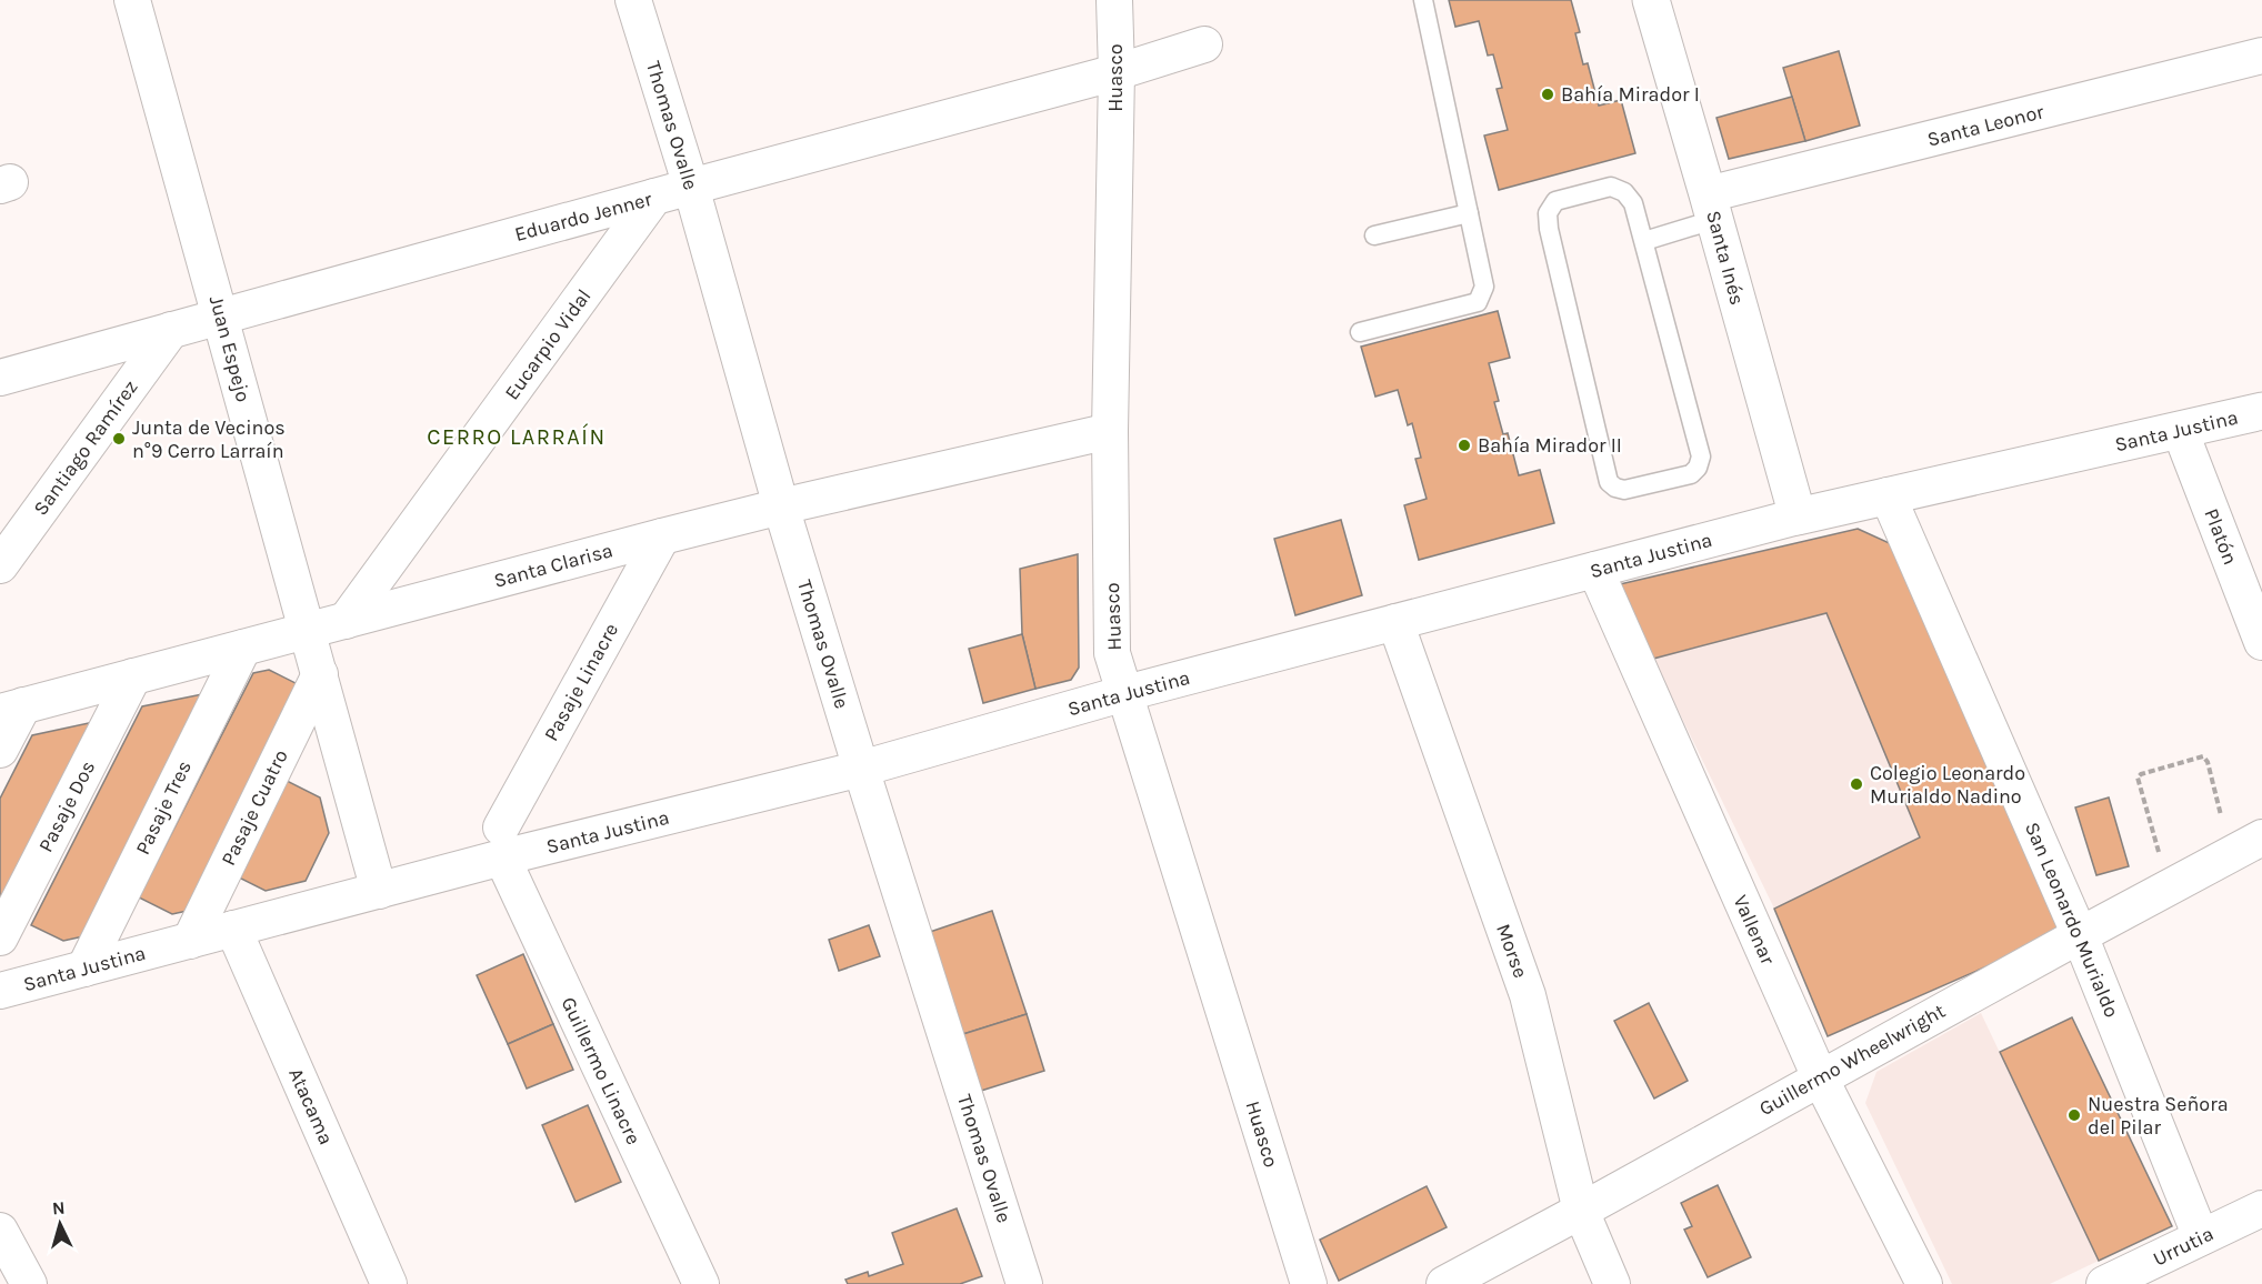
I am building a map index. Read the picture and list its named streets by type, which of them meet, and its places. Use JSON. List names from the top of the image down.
{
  "streets": {
    "street": [
      "Huasco",
      "Thomas Ovalle",
      "Santa Leonor",
      "Eduardo Jenner",
      "Santa Inés",
      "Eucarpio Vidal",
      "Juan Espejo",
      "Santa Justina",
      "Santiago Ramírez",
      "Platón",
      "Santa Clarisa",
      "Pasaje Linacre",
      "Pasaje Dos",
      "Pasaje Tres",
      "Pasaje Cuatro",
      "San Leonardo Murialdo",
      "Vallenar",
      "Morse",
      "Guillermo Wheelwright",
      "Guillermo Linacre",
      "Atacama",
      "Urrutia"
    ]
  },
  "crossings": [
    ["Huasco", "Eduardo Jenner"],
    ["Huasco", "Santa Justina"],
    ["Huasco", "Santa Clarisa"],
    ["Thomas Ovalle", "Eduardo Jenner"],
    ["Thomas Ovalle", "Santa Justina"],
    ["Thomas Ovalle", "Santa Clarisa"],
    ["Santa Leonor", "Santa Inés"],
    ["Eduardo Jenner", "Eucarpio Vidal"],
    ["Eduardo Jenner", "Juan Espejo"],
    ["Eduardo Jenner", "Santiago Ramírez"],
    ["Santa Inés", "Santa Justina"],
    ["Eucarpio Vidal", "Santa Clarisa"],
    ["Juan Espejo", "Santa Justina"],
    ["Juan Espejo", "Santa Clarisa"],
    ["Juan Espejo", "Pasaje Cuatro"],
    ["Santa Justina", "Platón"],
    ["Santa Justina", "Pasaje Linacre"],
    ["Santa Justina", "Pasaje Tres"],
    ["Santa Justina", "Pasaje Cuatro"],
    ["Santa Justina", "San Leonardo Murialdo"],
    ["Santa Justina", "Vallenar"],
    ["Santa Justina", "Morse"],
    ["Santa Justina", "Guillermo Linacre"],
    ["Santa Justina", "Atacama"],
    ["Santa Clarisa", "Pasaje Linacre"],
    ["Santa Clarisa", "Pasaje Dos"],
    ["Santa Clarisa", "Pasaje Tres"],
    ["Pasaje Linacre", "Guillermo Linacre"],
    ["San Leonardo Murialdo", "Guillermo Wheelwright"],
    ["San Leonardo Murialdo", "Urrutia"],
    ["Vallenar", "Guillermo Wheelwright"],
    ["Morse", "Guillermo Wheelwright"]
  ],
  "districts": ["CERRO LARRAÍN"],
  "places": [
    "Bahía Mirador I",
    "Junta de Vecinos n°9 Cerro Larraín",
    "Bahía Mirador II",
    "Colegio Leonardo Murialdo Nadino",
    "Nuestra Señora del Pilar"
  ],
  "north": "top"
}
